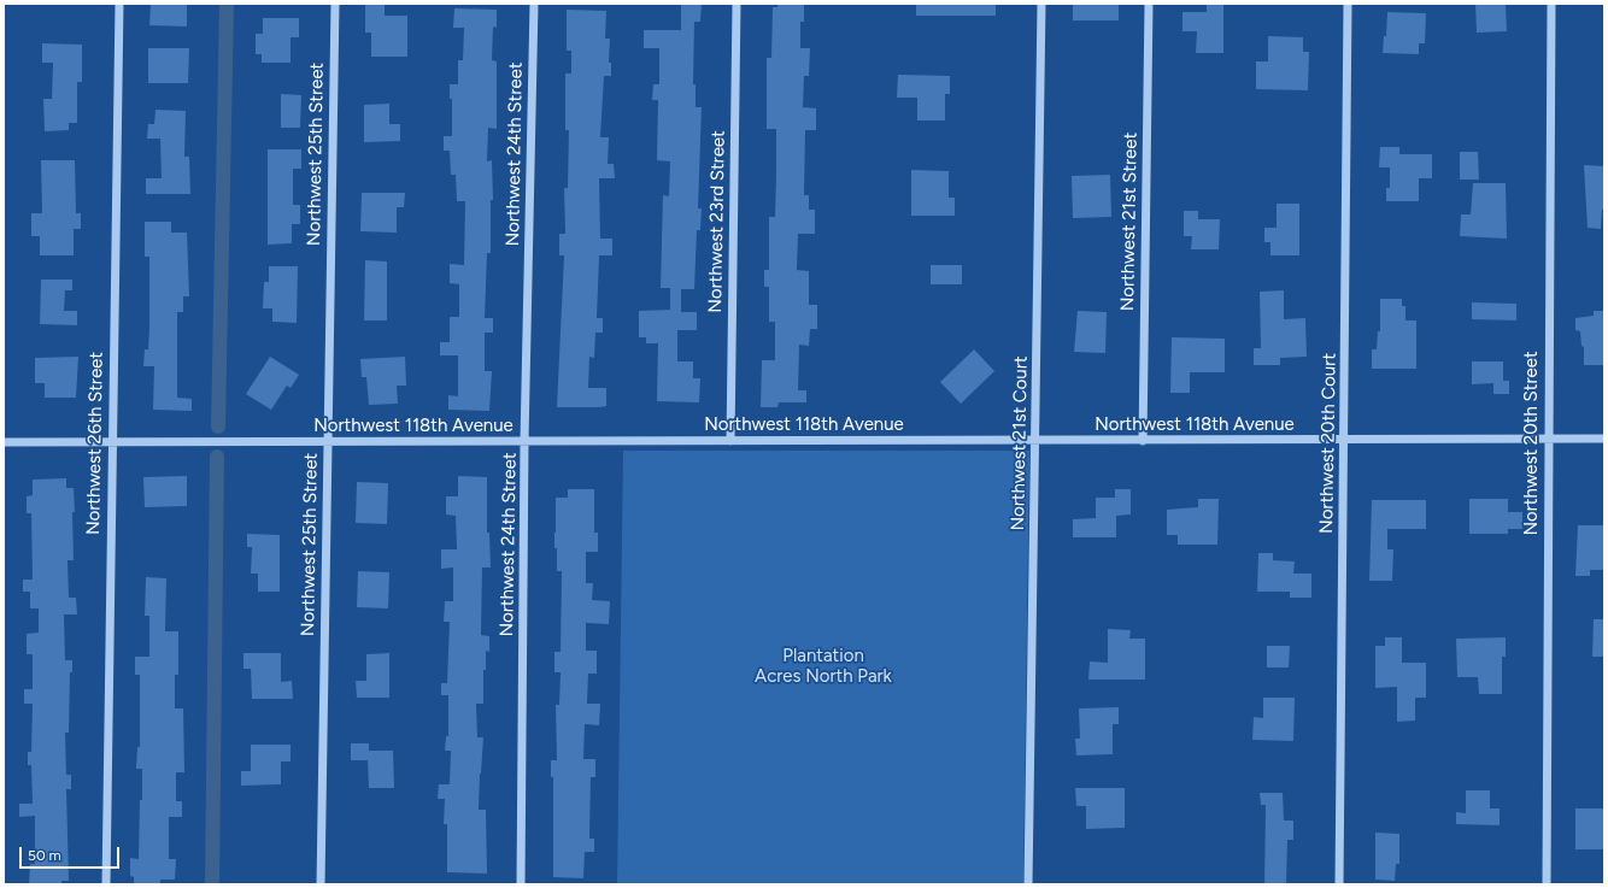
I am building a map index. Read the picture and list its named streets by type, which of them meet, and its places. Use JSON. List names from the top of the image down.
{
  "streets": {
    "street": [
      "Northwest 25th Street",
      "Northwest 24th Street",
      "Northwest 23rd Street",
      "Northwest 21st Street",
      "Northwest 118th Avenue",
      "Northwest 26th Street",
      "Northwest 21st Court",
      "Northwest 20th Court",
      "Northwest 20th Street"
    ]
  },
  "crossings": [
    ["Northwest 25th Street", "Northwest 118th Avenue"],
    ["Northwest 24th Street", "Northwest 118th Avenue"],
    ["Northwest 23rd Street", "Northwest 118th Avenue"],
    ["Northwest 21st Street", "Northwest 118th Avenue"],
    ["Northwest 118th Avenue", "Northwest 26th Street"],
    ["Northwest 118th Avenue", "Northwest 21st Court"],
    ["Northwest 118th Avenue", "Northwest 20th Court"],
    ["Northwest 118th Avenue", "Northwest 20th Street"]
  ],
  "parks": ["Plantation Acres North Park"],
  "scale_bar": "50 m"
}
